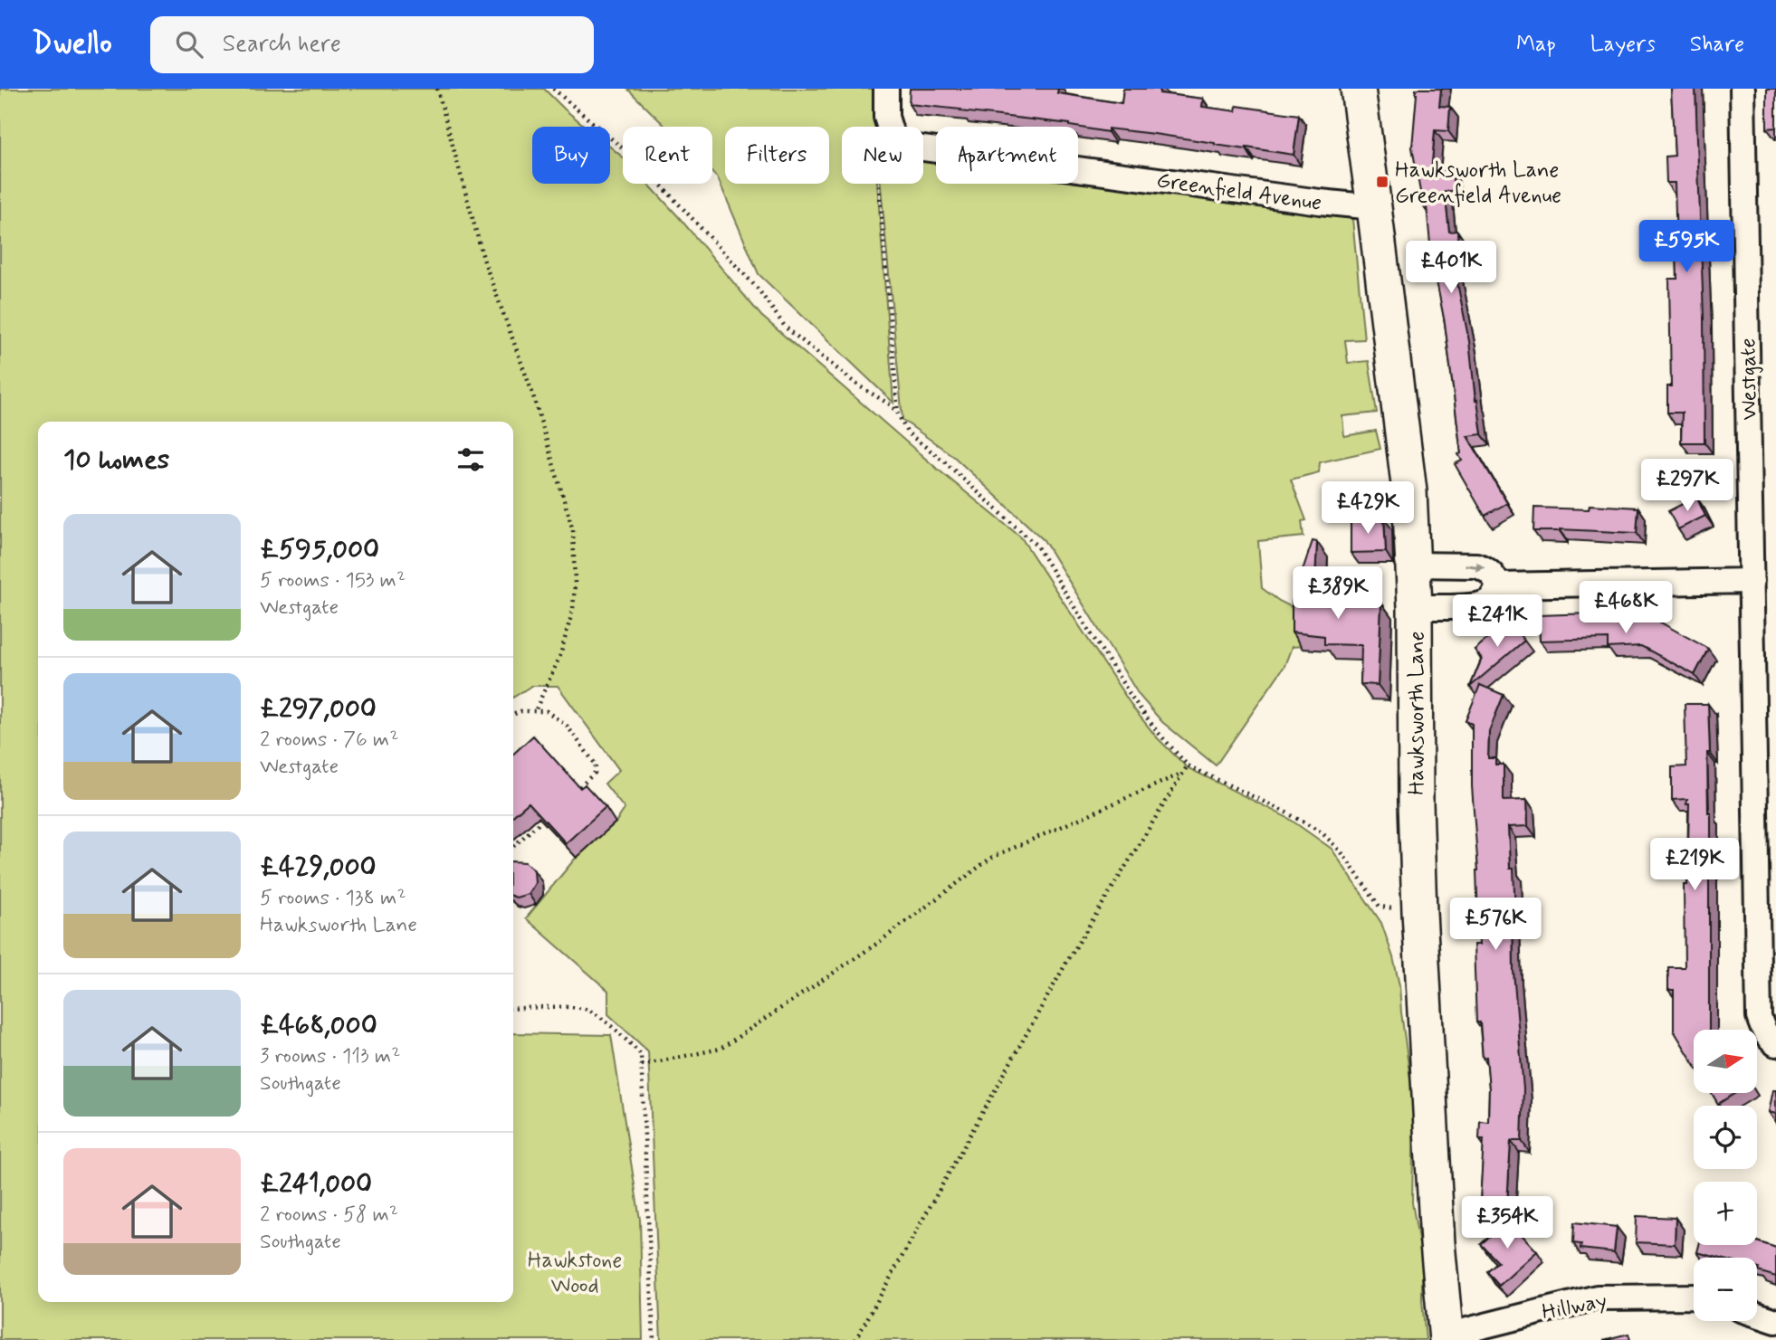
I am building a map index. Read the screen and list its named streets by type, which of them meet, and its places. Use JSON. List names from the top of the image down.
{
  "streets": {
    "street": [
      "Greenfield Avenue",
      "Westgate",
      "Hawksworth Lane",
      "Hillway"
    ]
  },
  "crossings": [
    ["Greenfield Avenue", "Hawksworth Lane"],
    ["Hawksworth Lane", "Hillway"]
  ],
  "parks": ["Hawkstone Wood"],
  "places": {
    "transit": ["Hawksworth Lane Greenfield Avenue"]
  },
  "north": "right",
  "page": {
    "header": "Dwello",
    "search": "Search here",
    "nav": ["Map", "Layers", "Share"],
    "chip": [
      "Buy",
      "Rent",
      "Filters",
      "New",
      "Apartment"
    ],
    "price": [
      "£595K",
      "£401K",
      "£297K",
      "£429K",
      "£389K",
      "£468K",
      "£241K",
      "£219K",
      "£576K",
      "£354K"
    ],
    "heading": "10 homes",
    "list": [
      {
        "name": "£595,000",
        "note": "5 rooms · 153 m² · Westgate"
      },
      {
        "name": "£297,000",
        "note": "2 rooms · 76 m² · Westgate"
      },
      {
        "name": "£429,000",
        "note": "5 rooms · 138 m² · Hawksworth Lane"
      },
      {
        "name": "£468,000",
        "note": "3 rooms · 113 m² · Southgate"
      },
      {
        "name": "£241,000",
        "note": "2 rooms · 58 m² · Southgate"
      }
    ],
    "map_buttons": ["+", "−"]
  }
}
